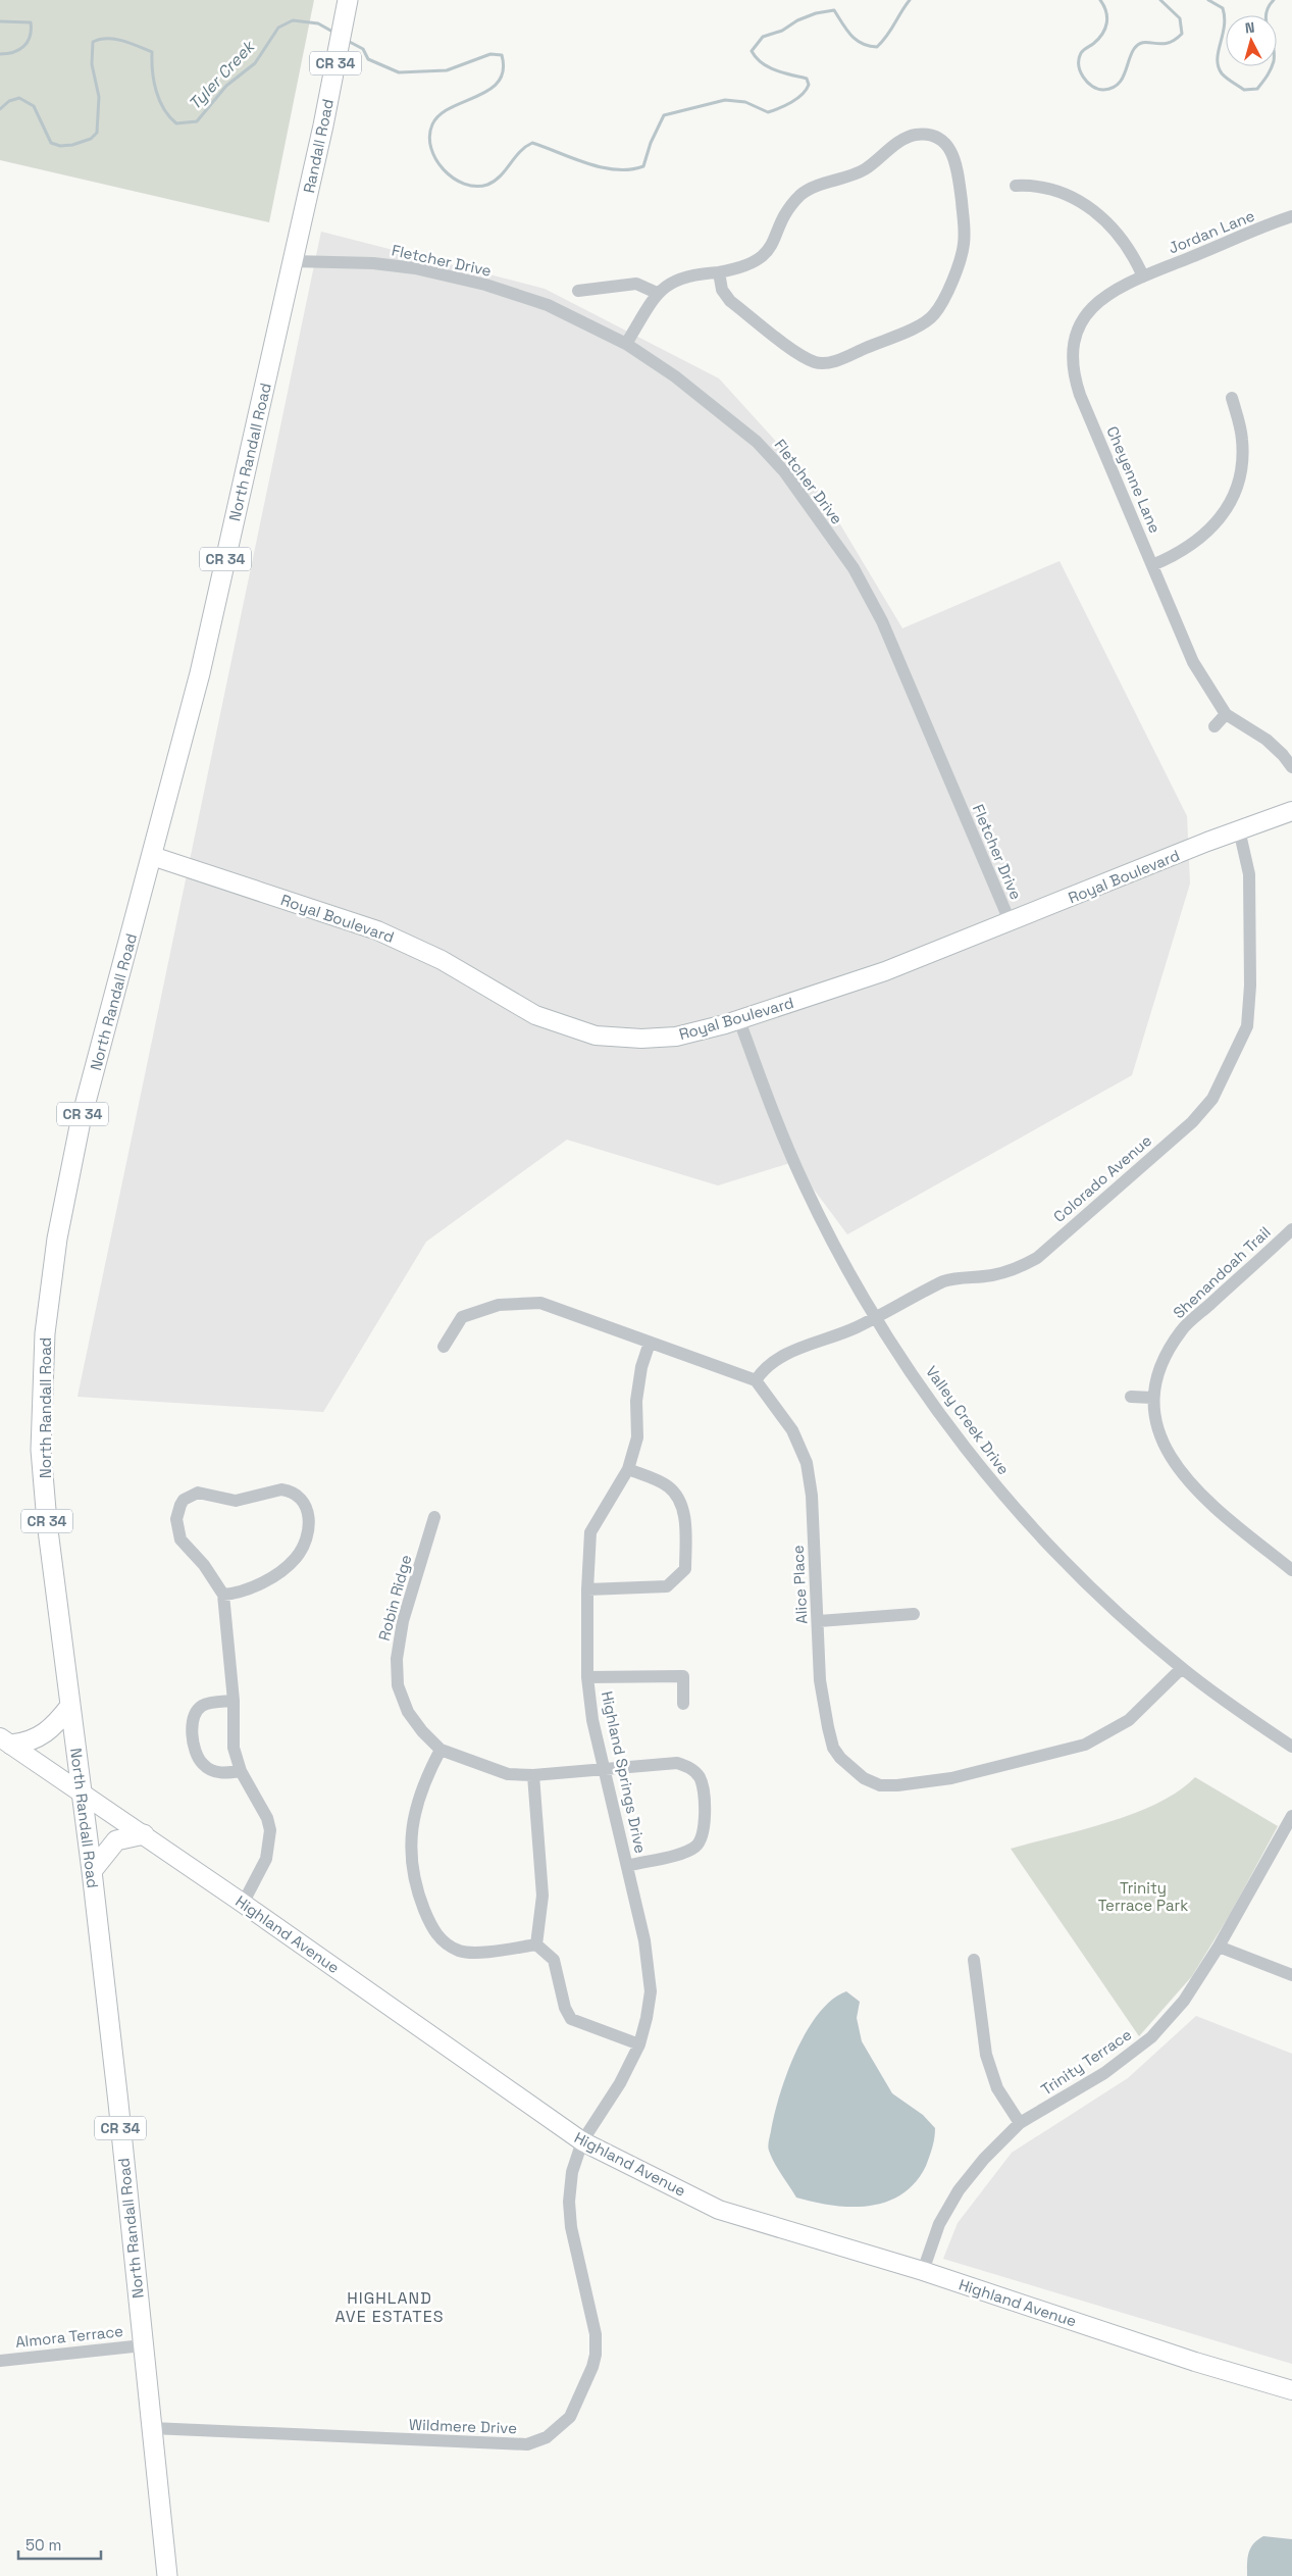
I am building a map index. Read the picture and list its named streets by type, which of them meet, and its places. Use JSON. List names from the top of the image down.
{
  "streets": {
    "main road": [
      "CR 34",
      "Randall Road",
      "North Randall Road",
      "Royal Boulevard",
      "Highland Avenue"
    ],
    "street": [
      "Jordan Lane",
      "Fletcher Drive",
      "Cheyenne Lane",
      "Colorado Avenue",
      "Shenandoah Trail",
      "Valley Creek Drive",
      "Alice Place",
      "Robin Ridge",
      "Highland Springs Drive",
      "Trinity Terrace",
      "Almora Terrace",
      "Wildmere Drive"
    ]
  },
  "crossings": [
    ["Randall Road", "Fletcher Drive"],
    ["Randall Road", "North Randall Road"],
    ["Jordan Lane", "Cheyenne Lane"],
    ["Fletcher Drive", "North Randall Road"],
    ["Fletcher Drive", "Royal Boulevard"],
    ["North Randall Road", "Royal Boulevard"],
    ["North Randall Road", "Highland Avenue"],
    ["North Randall Road", "Almora Terrace"],
    ["North Randall Road", "Wildmere Drive"],
    ["Royal Boulevard", "Colorado Avenue"],
    ["Royal Boulevard", "Valley Creek Drive"],
    ["Colorado Avenue", "Valley Creek Drive"],
    ["Colorado Avenue", "Alice Place"],
    ["Valley Creek Drive", "Alice Place"],
    ["Robin Ridge", "Highland Springs Drive"],
    ["Highland Springs Drive", "Highland Avenue"],
    ["Highland Springs Drive", "Wildmere Drive"],
    ["Highland Avenue", "Trinity Terrace"],
    ["Highland Avenue", "Wildmere Drive"]
  ],
  "districts": ["HIGHLAND AVE ESTATES"],
  "water": ["Tyler Creek"],
  "parks": ["Trinity Terrace Park"],
  "scale_bar": "50 m",
  "north": "top"
}
